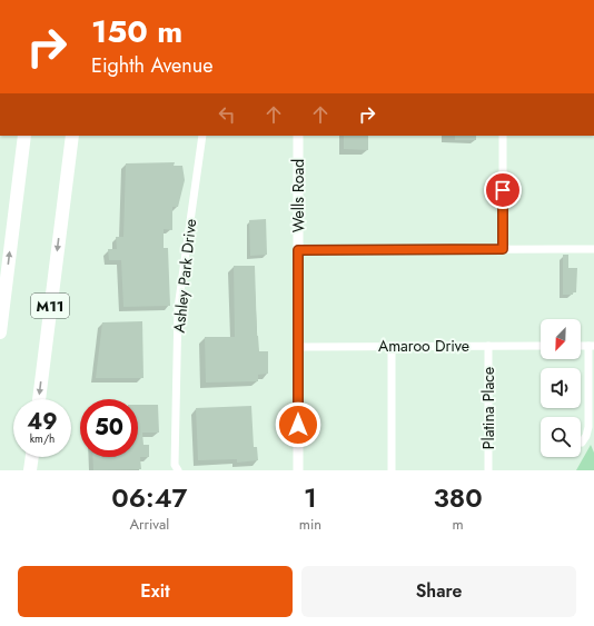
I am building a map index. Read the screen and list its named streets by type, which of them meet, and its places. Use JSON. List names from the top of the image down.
{
  "streets": {
    "highway": ["M11"],
    "main road": ["Wells Road"],
    "street": ["Ashley Park Drive", "Amaroo Drive", "Platina Place"]
  },
  "crossings": [
    ["Wells Road", "Amaroo Drive"],
    ["Amaroo Drive", "Platina Place"]
  ],
  "north": "bottom left",
  "page": {
    "turn": ["150 m", "Eighth Avenue"],
    "speed": "49 km/h",
    "limit": "50",
    "eta": [
      "06:47",
      "Arrival",
      "1",
      "min",
      "380",
      "m"
    ],
    "buttons": ["Exit", "Share"]
  }
}
